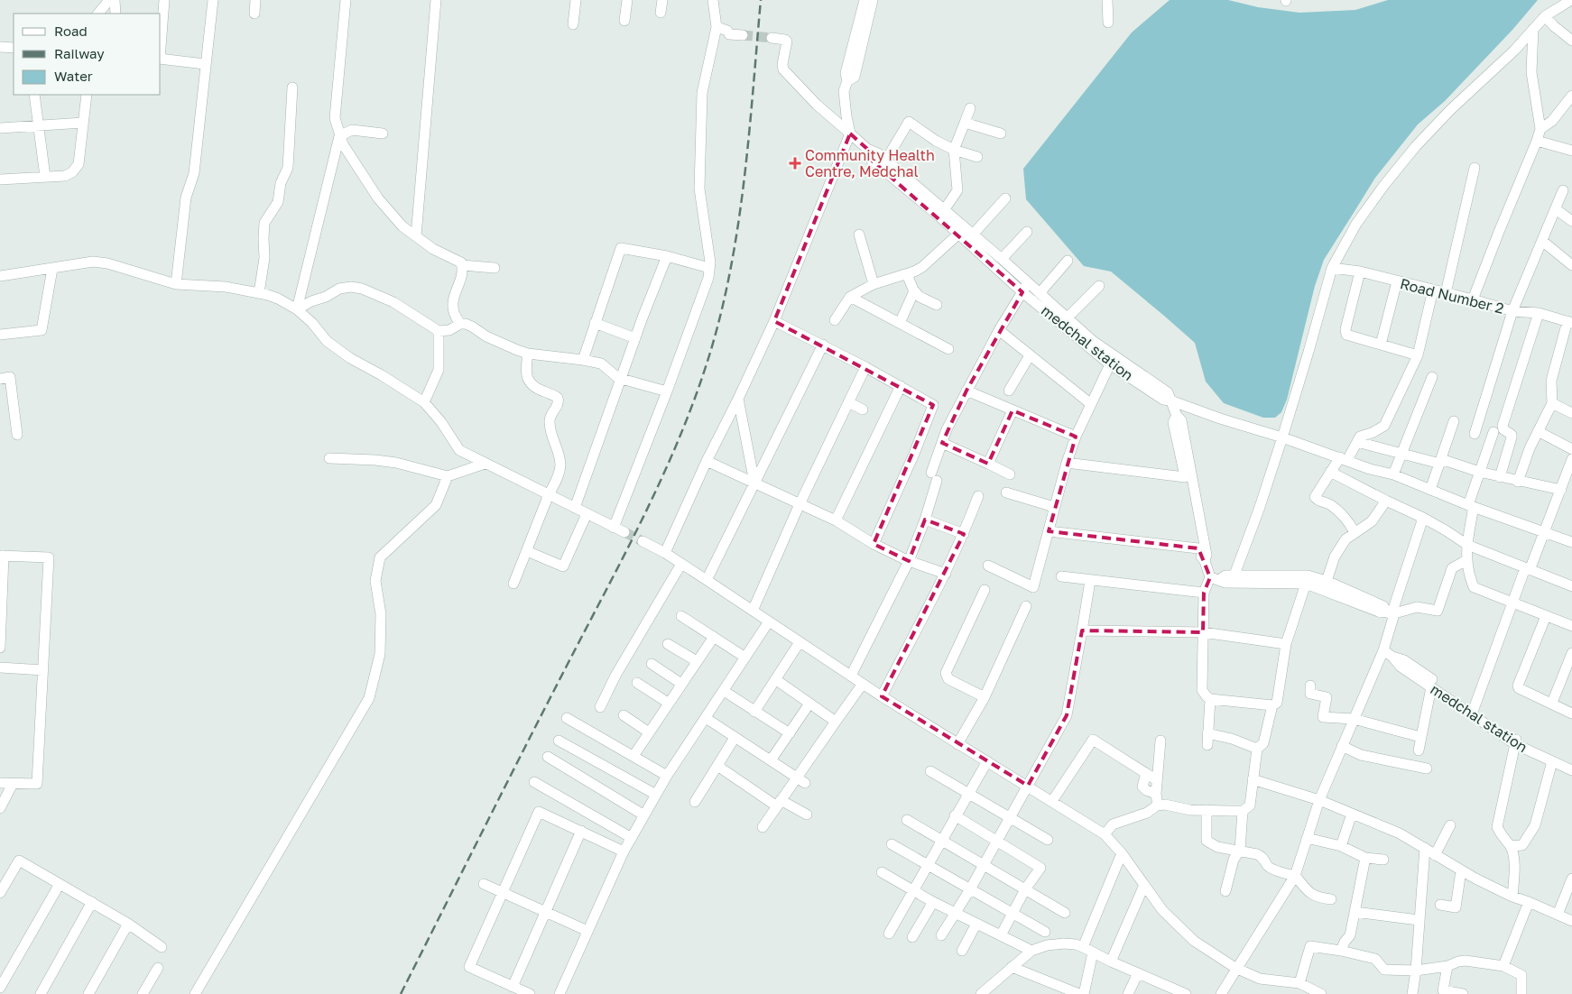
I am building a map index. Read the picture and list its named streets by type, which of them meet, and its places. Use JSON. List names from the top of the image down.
{
  "streets": {
    "street": ["Road Number 2", "medchal station"]
  },
  "places": {
    "health": ["Community Health Centre, Medchal"]
  },
  "legend": ["Road", "Railway", "Water"]
}
